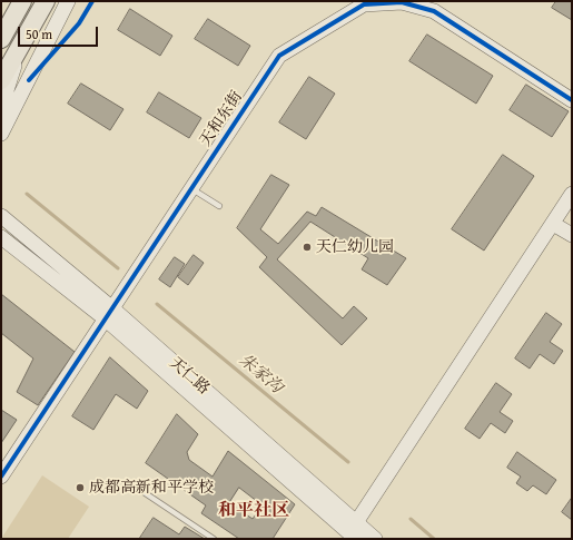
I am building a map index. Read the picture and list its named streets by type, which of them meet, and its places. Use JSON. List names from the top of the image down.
{
  "streets": {
    "street": ["天和东街", "天仁路"]
  },
  "crossings": [
    ["天和东街", "天仁路"]
  ],
  "districts": ["和平社区"],
  "water": ["朱家沟"],
  "places": ["天仁幼儿园", "成都高新和平学校"],
  "scale_bar": "50 m"
}
